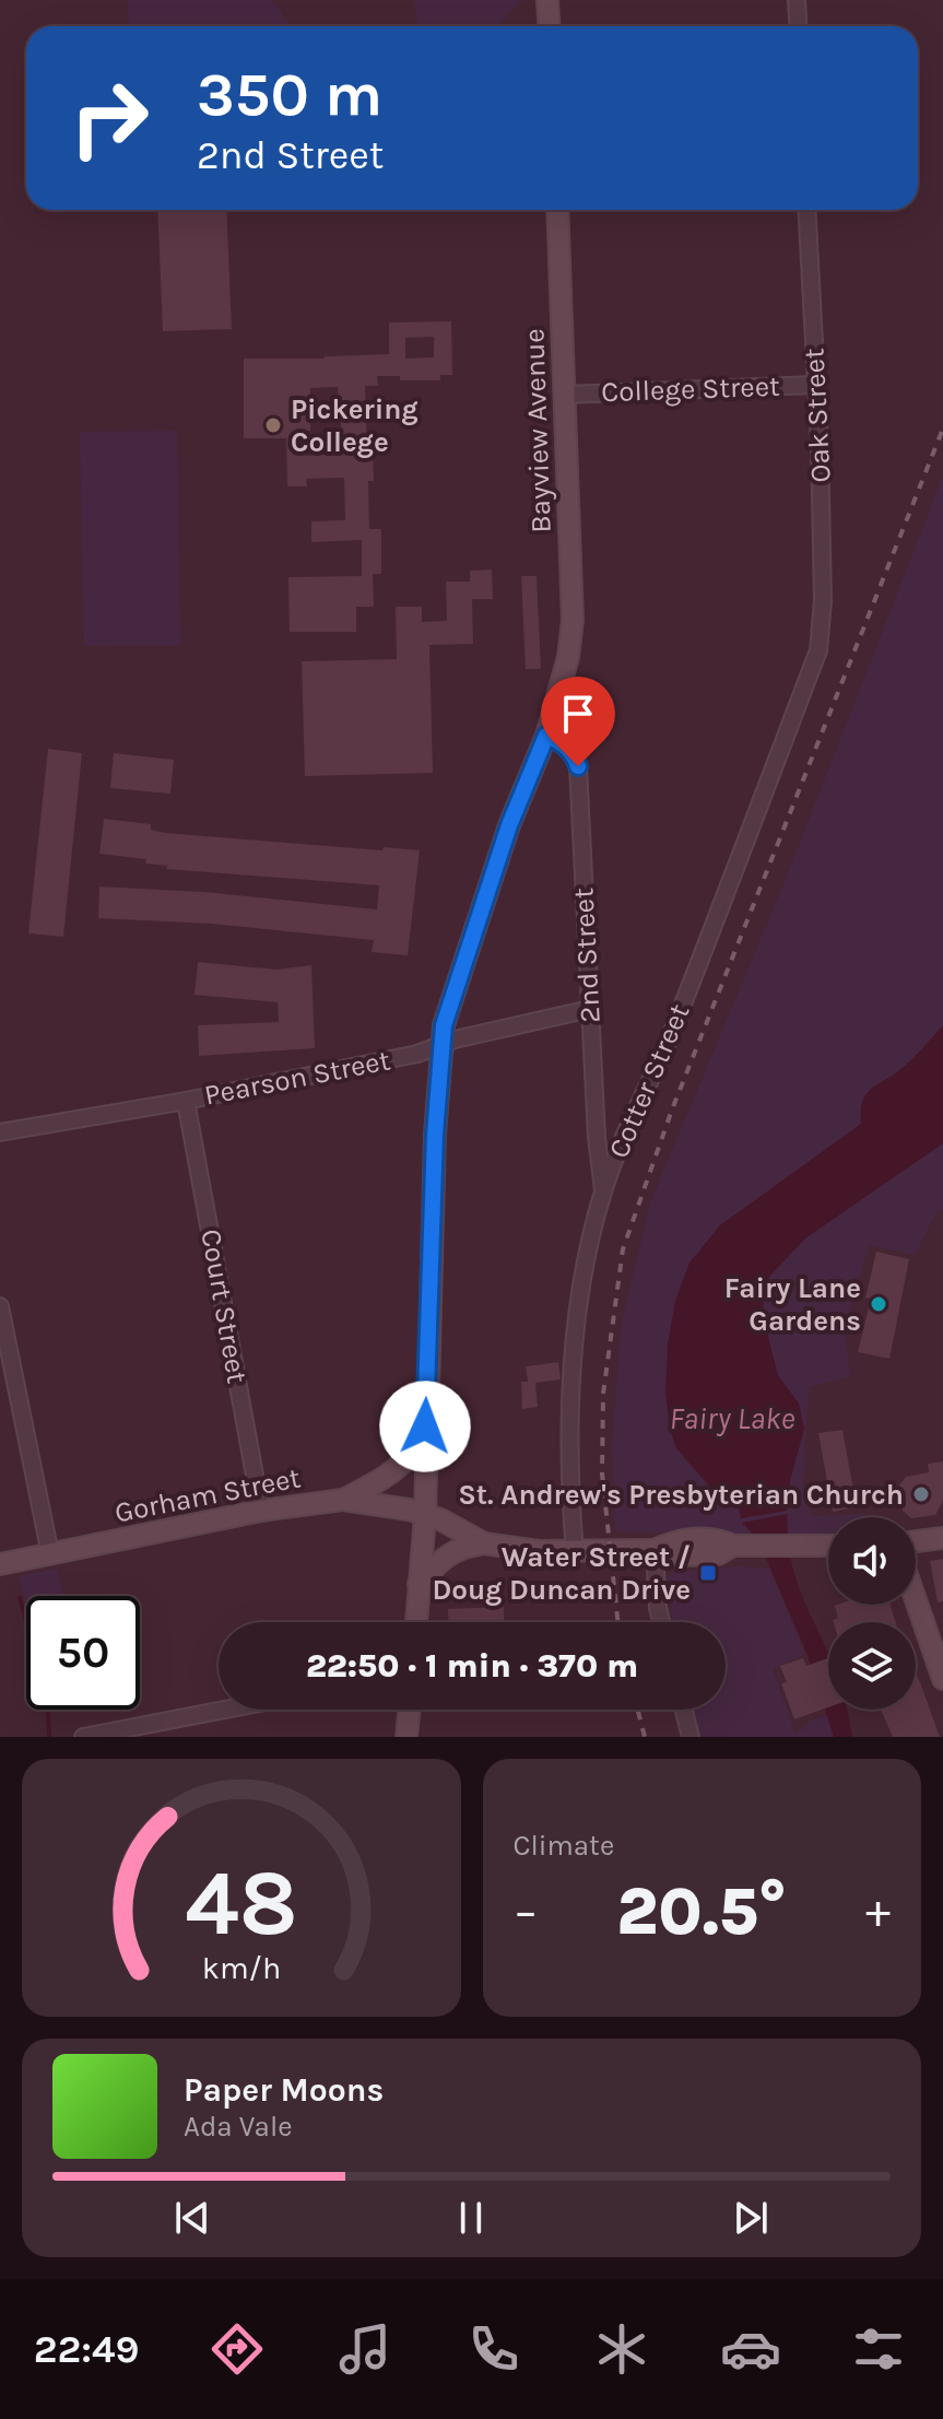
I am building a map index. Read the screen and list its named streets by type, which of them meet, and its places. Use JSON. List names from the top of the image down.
{
  "streets": {
    "main road": ["Bayview Avenue", "Gorham Street"],
    "street": [
      "College Street",
      "Oak Street",
      "2nd Street",
      "Pearson Street",
      "Cotter Street",
      "Court Street"
    ]
  },
  "crossings": [
    ["College Street", "Oak Street"],
    ["College Street", "Bayview Avenue"],
    ["Oak Street", "Cotter Street"],
    ["Bayview Avenue", "2nd Street"],
    ["Bayview Avenue", "Pearson Street"],
    ["Bayview Avenue", "Gorham Street"],
    ["2nd Street", "Pearson Street"],
    ["2nd Street", "Cotter Street"],
    ["Pearson Street", "Court Street"],
    ["Court Street", "Gorham Street"]
  ],
  "water": ["Fairy Lake"],
  "places": {
    "other": ["Pickering College", "Fairy Lane Gardens", "St. Andrew's Presbyterian Church"],
    "transit": ["Water Street / Doug Duncan Drive"]
  },
  "page": {
    "turn": ["350 m", "2nd Street"],
    "limit": "50",
    "trip": "22:50 · 1 min · 370 m",
    "tile": "Climate",
    "heat": ["−", "20.5°", "+"],
    "song": ["Paper Moons", "Ada Vale"],
    "tabs": "22:49",
    "gauge": ["48", "km/h"]
  }
}
